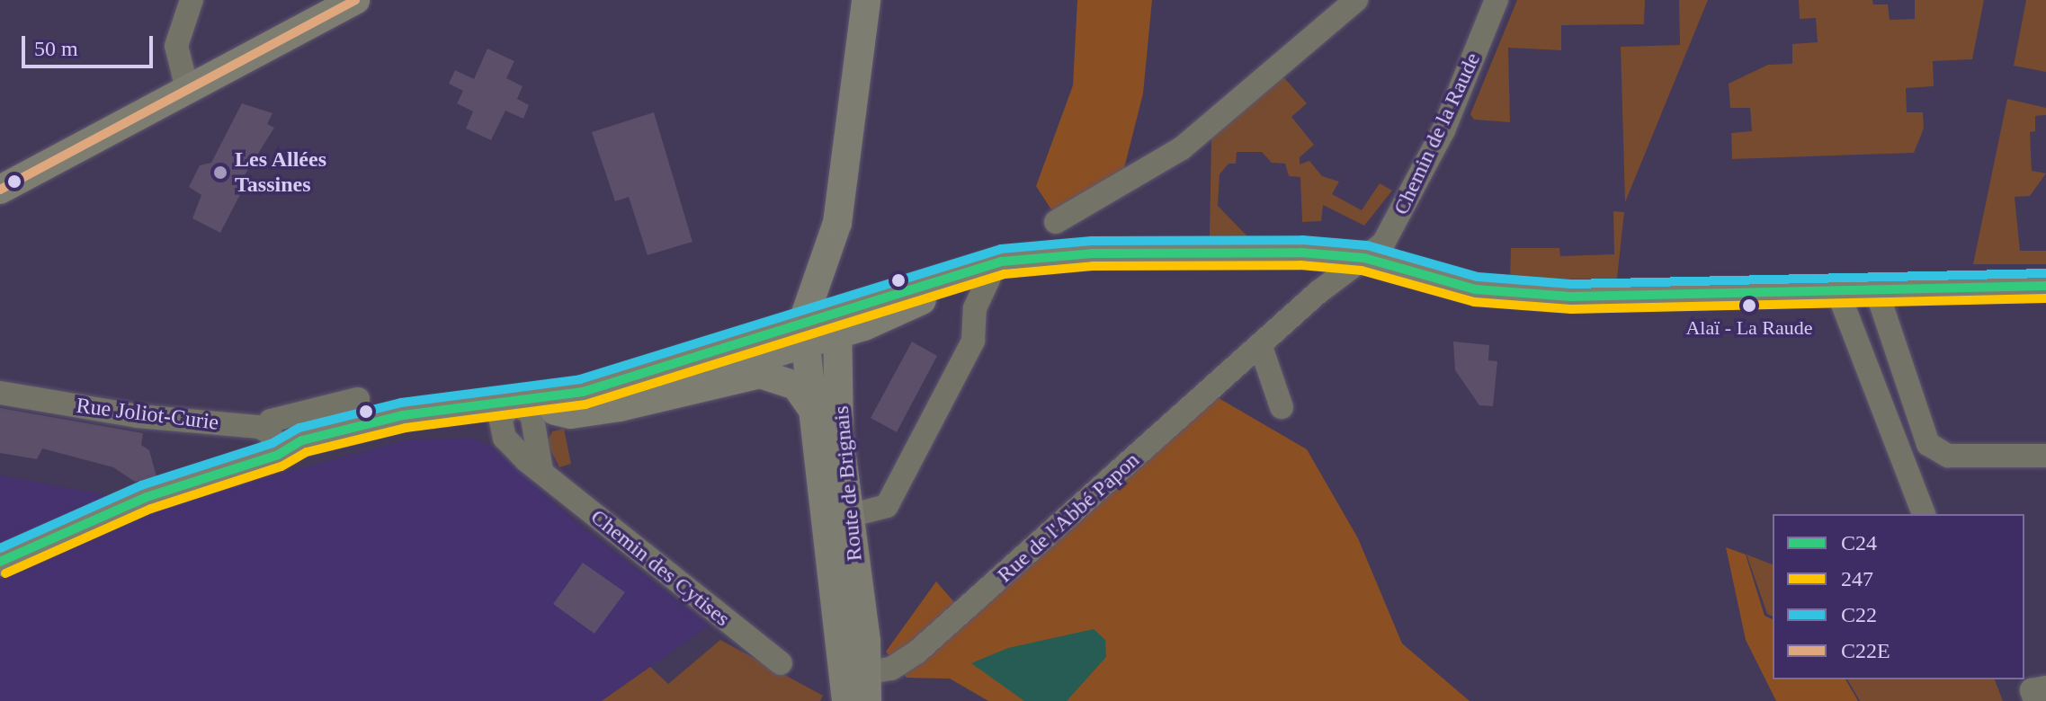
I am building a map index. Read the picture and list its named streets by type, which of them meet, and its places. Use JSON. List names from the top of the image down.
{
  "streets": {
    "main road": ["Rue Joliot-Curie", "Route de Brignais"],
    "street": ["Chemin de la Raude", "Rue de l'Abbé Papon", "Chemin des Cytises"]
  },
  "crossings": [
    ["Chemin de la Raude", "Rue Joliot-Curie"],
    ["Chemin de la Raude", "Rue de l'Abbé Papon"],
    ["Rue Joliot-Curie", "Route de Brignais"],
    ["Rue Joliot-Curie", "Rue de l'Abbé Papon"],
    ["Rue Joliot-Curie", "Chemin des Cytises"],
    ["Route de Brignais", "Rue de l'Abbé Papon"]
  ],
  "places": ["Les Allées Tassines", "Alaï - La Raude"],
  "lines": [
    "transit line C22E",
    "transit line C22",
    "transit line C24",
    "transit line 247"
  ],
  "legend": [
    "C24",
    "247",
    "C22",
    "C22E"
  ],
  "scale_bar": "50 m"
}
